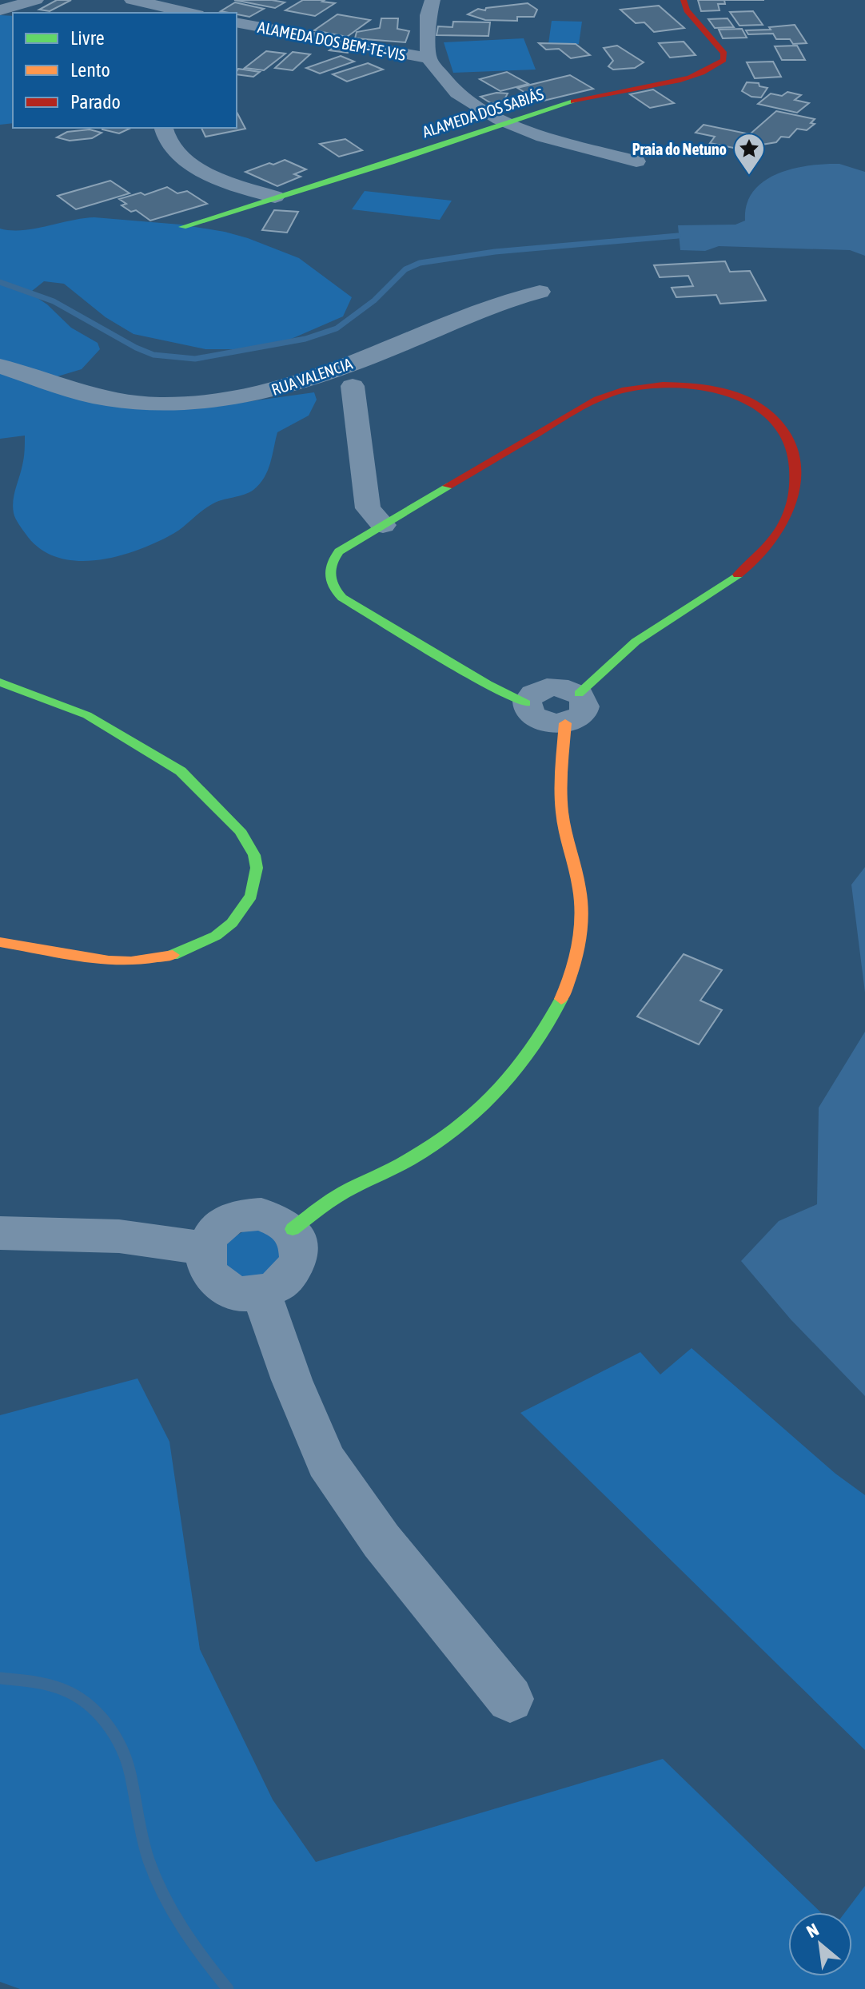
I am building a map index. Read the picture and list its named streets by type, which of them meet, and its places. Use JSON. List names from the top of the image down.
{
  "streets": {
    "street": ["ALAMEDA DOS BEM-TE-VIS", "ALAMEDA DOS SABIÁS", "RUA VALENCIA"]
  },
  "places": {
    "place": ["Praia do Netuno"]
  },
  "legend": ["Livre", "Lento", "Parado"],
  "north": "top left"
}
